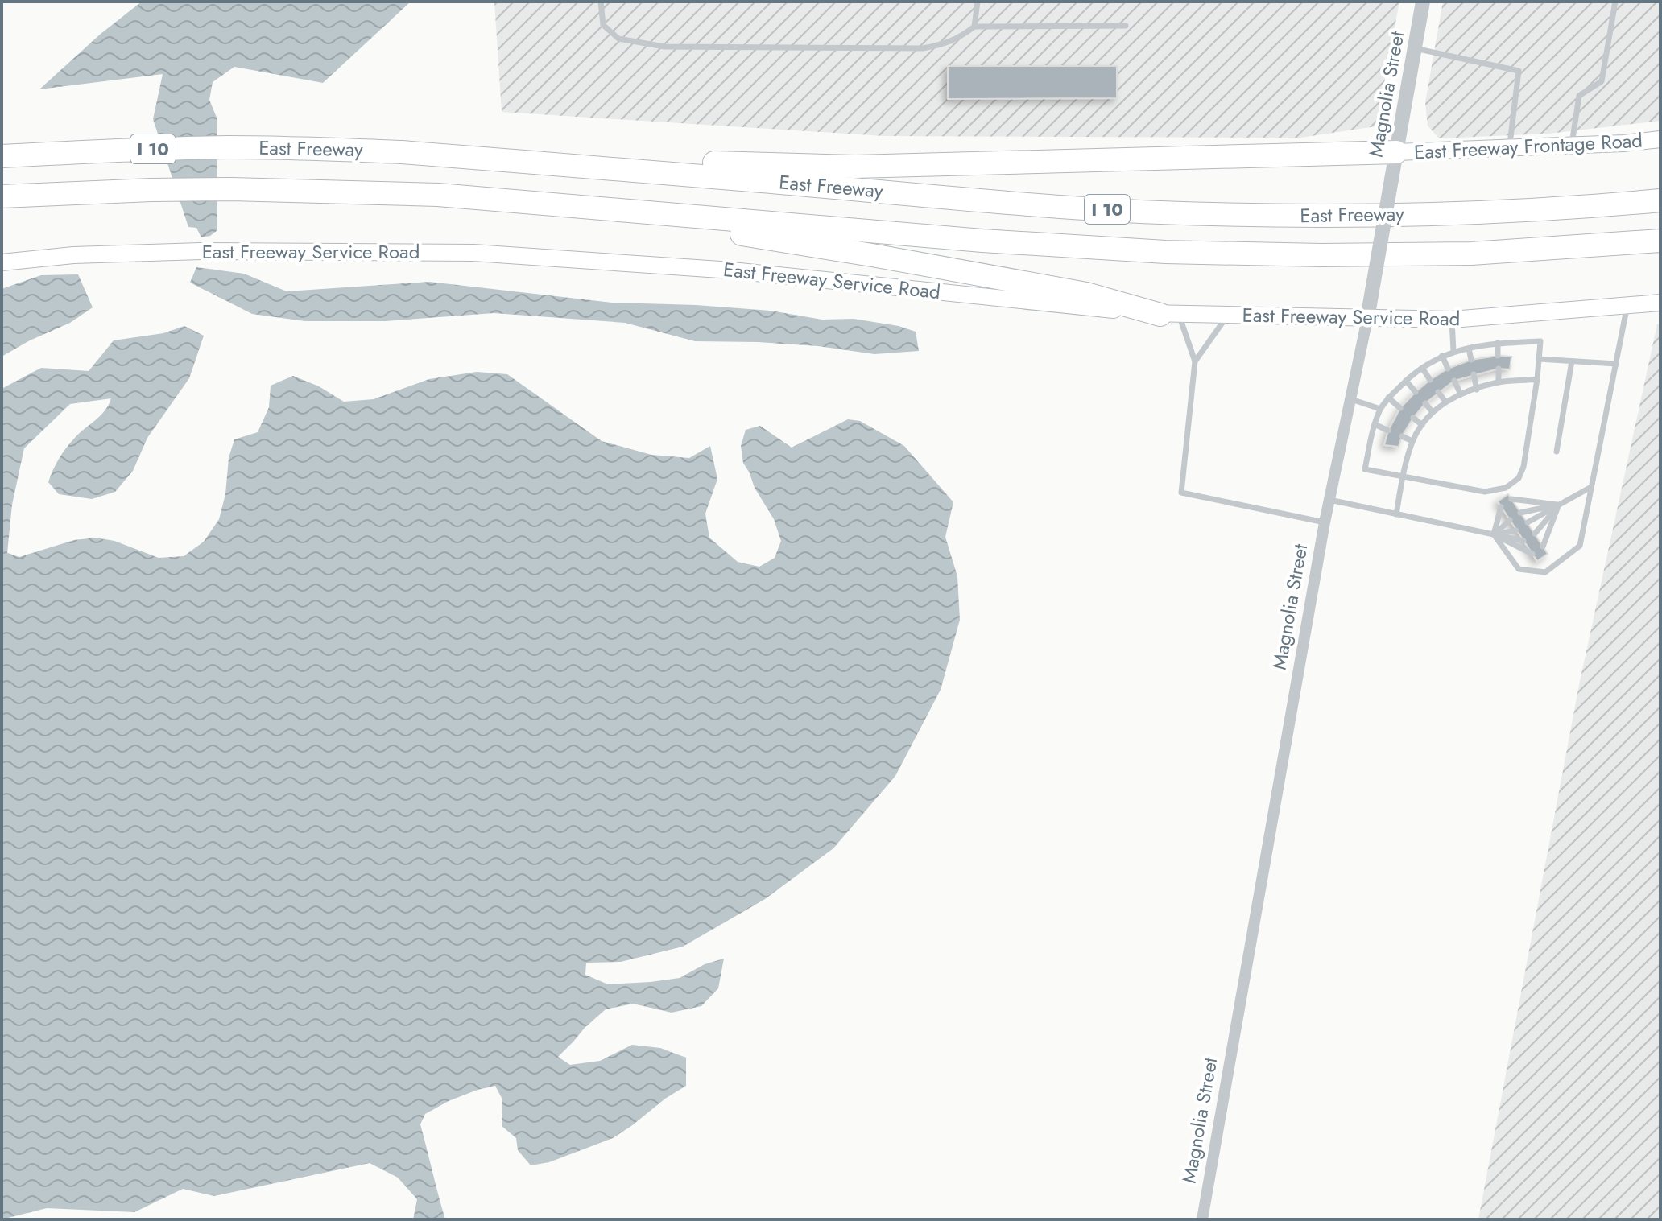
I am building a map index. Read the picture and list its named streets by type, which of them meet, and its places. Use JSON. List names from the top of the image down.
{
  "streets": {
    "highway": ["I 10", "East Freeway"],
    "main road": ["East Freeway Frontage Road", "East Freeway Service Road"],
    "street": ["Magnolia Street"]
  },
  "crossings": [
    ["Magnolia Street", "East Freeway Frontage Road"],
    ["Magnolia Street", "East Freeway Service Road"]
  ]
}
